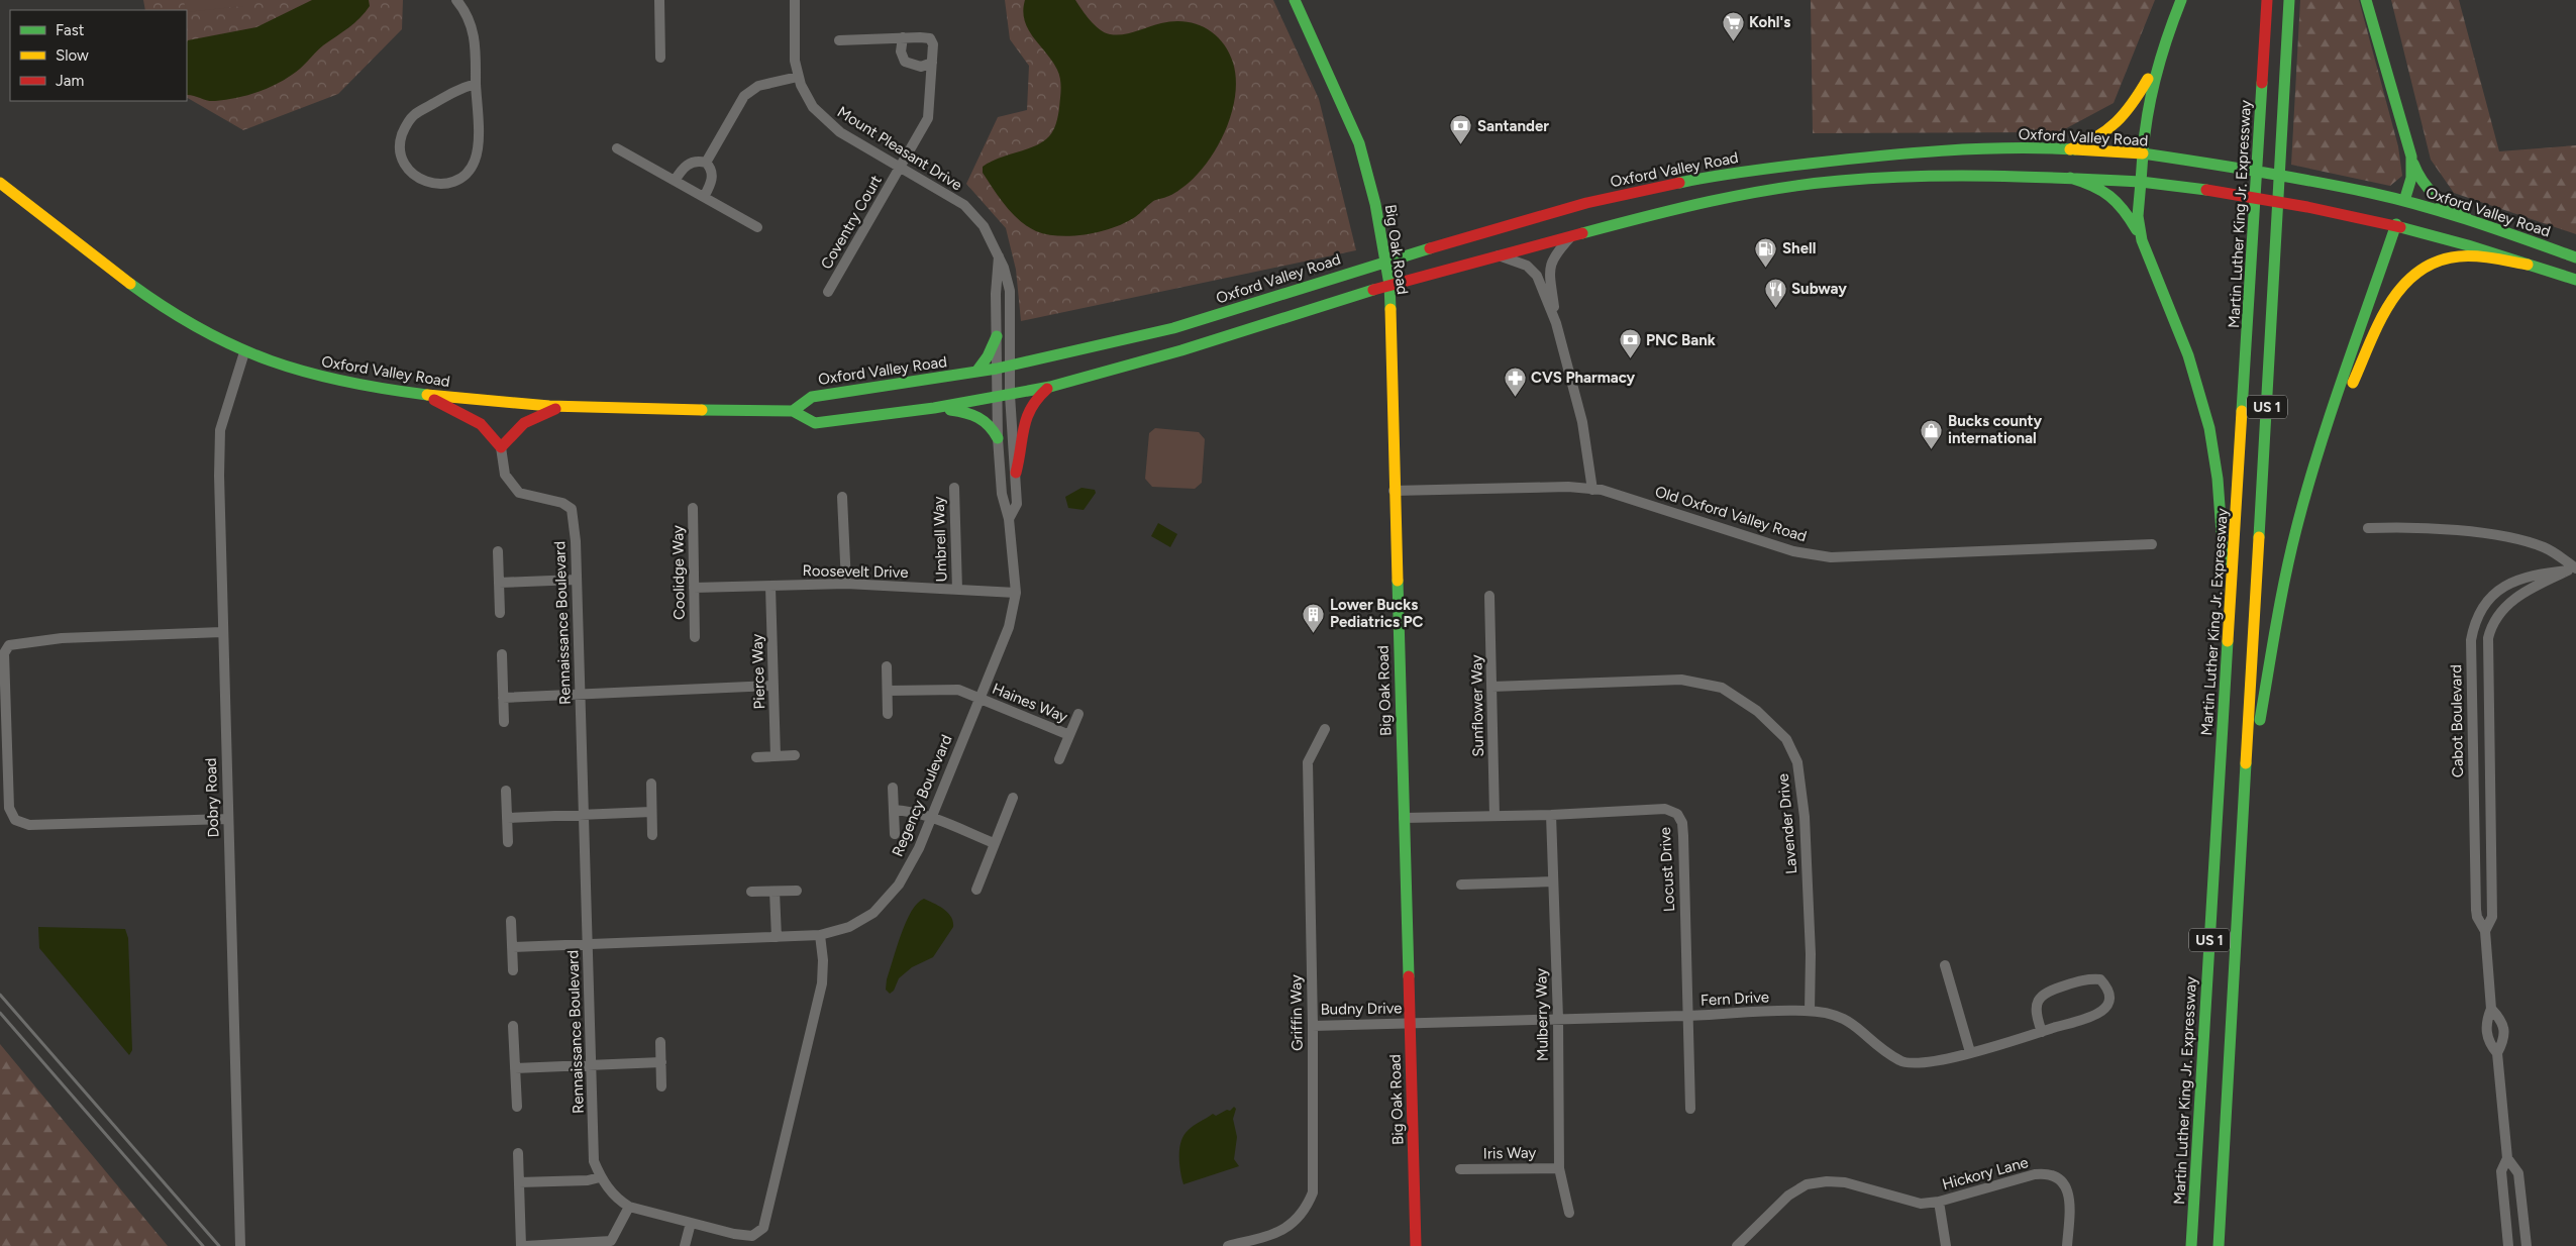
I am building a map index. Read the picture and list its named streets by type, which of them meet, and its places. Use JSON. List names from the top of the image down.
{
  "streets": {
    "main road": [
      "Oxford Valley Road",
      "Martin Luther King Jr. Expressway",
      "Big Oak Road",
      "US 1"
    ],
    "street": [
      "Mount Pleasant Drive",
      "Coventry Court",
      "Old Oxford Valley Road",
      "Umbrell Way",
      "Roosevelt Drive",
      "Coolidge Way",
      "Rennaissance Boulevard",
      "Pierce Way",
      "Haines Way",
      "Sunflower Way",
      "Cabot Boulevard",
      "Regency Boulevard",
      "Dobry Road",
      "Lavender Drive",
      "Locust Drive",
      "Fern Drive",
      "Budny Drive",
      "Griffin Way",
      "Mulberry Way",
      "Iris Way",
      "Hickory Lane"
    ]
  },
  "crossings": [
    ["Oxford Valley Road", "Mount Pleasant Drive"],
    ["Oxford Valley Road", "Big Oak Road"],
    ["Oxford Valley Road", "Regency Boulevard"],
    ["Oxford Valley Road", "Dobry Road"],
    ["Mount Pleasant Drive", "Coventry Court"],
    ["Mount Pleasant Drive", "Regency Boulevard"],
    ["Big Oak Road", "Old Oxford Valley Road"],
    ["Big Oak Road", "Locust Drive"],
    ["Big Oak Road", "Fern Drive"],
    ["Big Oak Road", "Budny Drive"],
    ["Umbrell Way", "Roosevelt Drive"],
    ["Roosevelt Drive", "Coolidge Way"],
    ["Roosevelt Drive", "Pierce Way"],
    ["Roosevelt Drive", "Regency Boulevard"],
    ["Rennaissance Boulevard", "Regency Boulevard"],
    ["Haines Way", "Regency Boulevard"],
    ["Sunflower Way", "Lavender Drive"],
    ["Sunflower Way", "Locust Drive"],
    ["Lavender Drive", "Fern Drive"],
    ["Locust Drive", "Fern Drive"],
    ["Locust Drive", "Mulberry Way"],
    ["Fern Drive", "Budny Drive"],
    ["Fern Drive", "Mulberry Way"],
    ["Budny Drive", "Griffin Way"],
    ["Mulberry Way", "Iris Way"]
  ],
  "places": {
    "supermarket": ["Kohl's"],
    "bank": ["Santander", "PNC Bank"],
    "fuel station": ["Shell"],
    "restaurant": ["Subway"],
    "pharmacy": ["CVS Pharmacy"],
    "shop": ["Bucks county international"],
    "building": ["Lower Bucks Pediatrics PC"]
  },
  "legend": ["Fast", "Slow", "Jam"]
}
